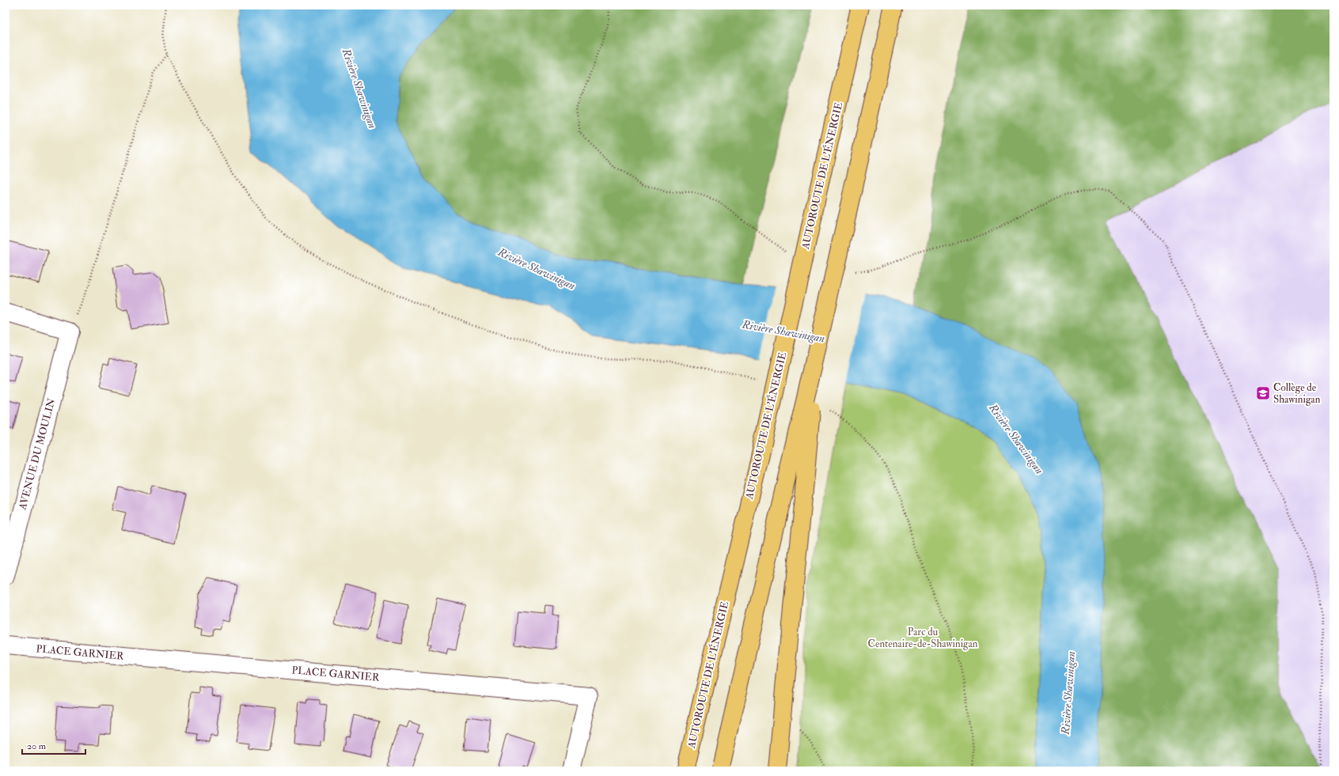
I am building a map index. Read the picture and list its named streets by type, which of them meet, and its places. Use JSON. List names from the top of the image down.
{
  "streets": {
    "highway": ["AUTOROUTE DE L'ÉNERGIE"],
    "street": ["AVENUE DU MOULIN", "PLACE GARNIER"]
  },
  "water": ["Rivière Shawinigan"],
  "parks": ["Parc du Centenaire-de-Shawinigan"],
  "places": {
    "school or university": ["Collège de Shawinigan"]
  },
  "scale_bar": "20 m"
}
